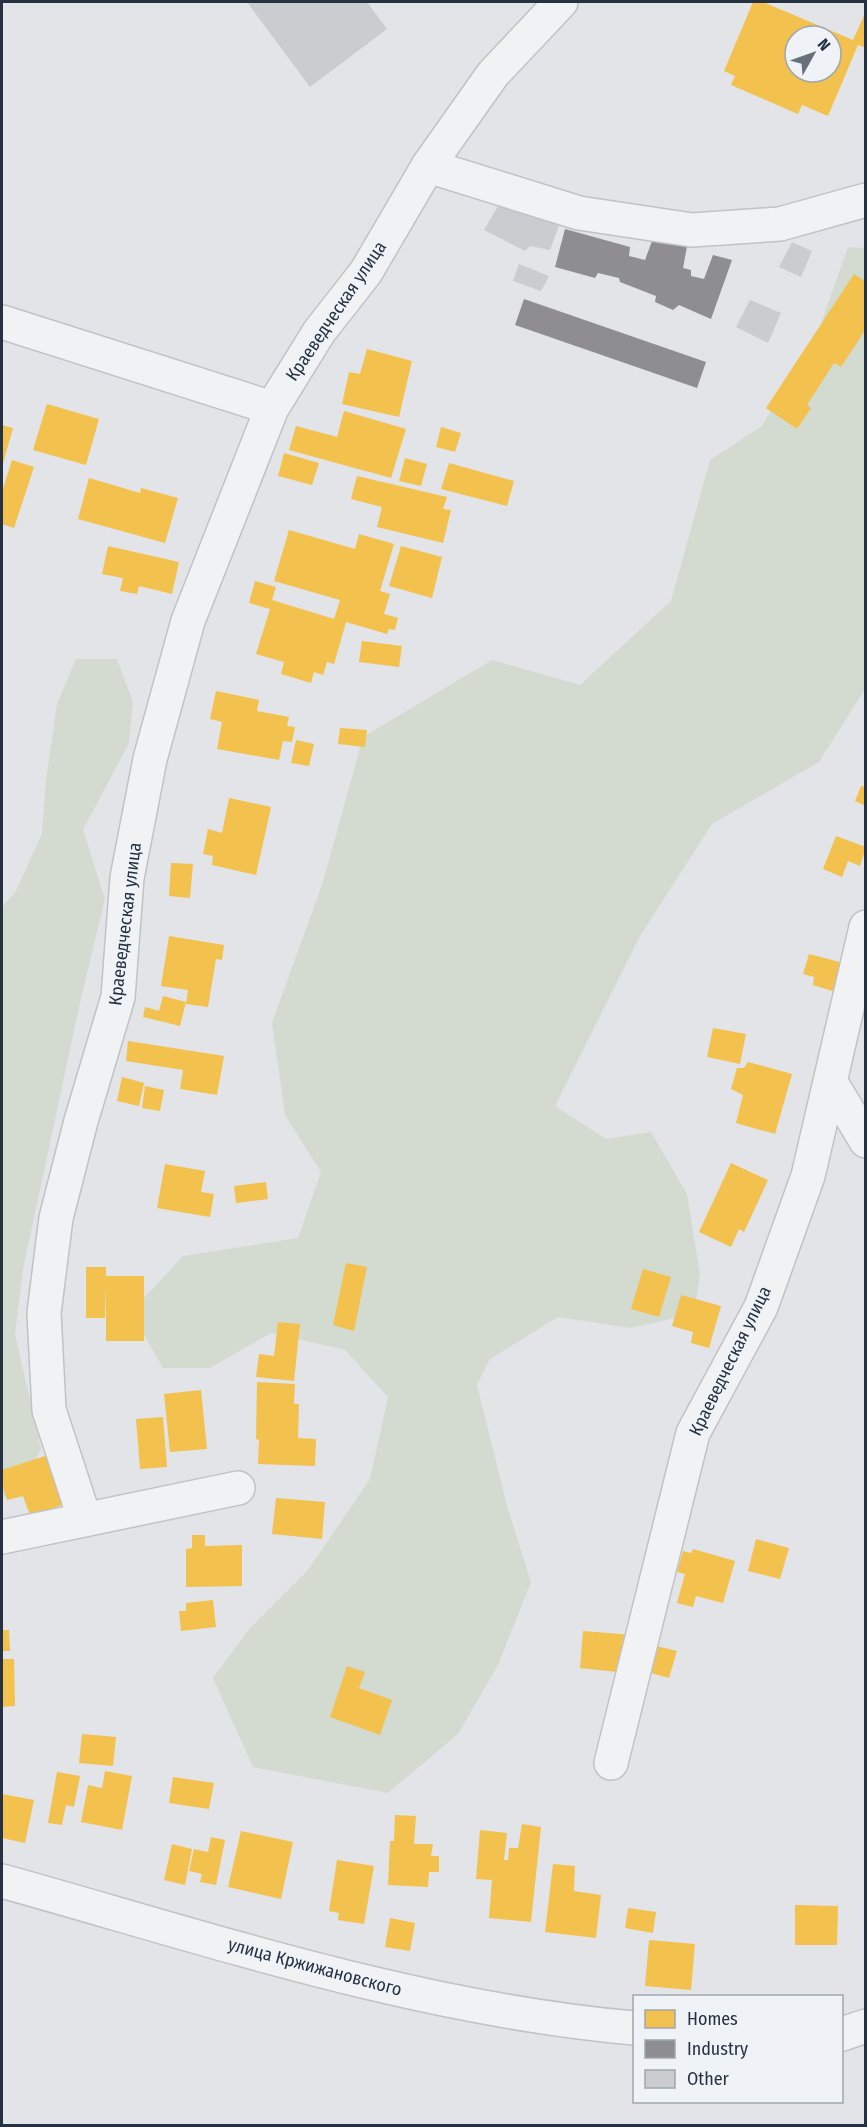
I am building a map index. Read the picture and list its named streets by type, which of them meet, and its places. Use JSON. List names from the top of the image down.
{
  "streets": {
    "street": ["Краеведческая улица", "улица Кржижановского"]
  },
  "legend": ["Homes", "Industry", "Other"],
  "north": "top right"
}
